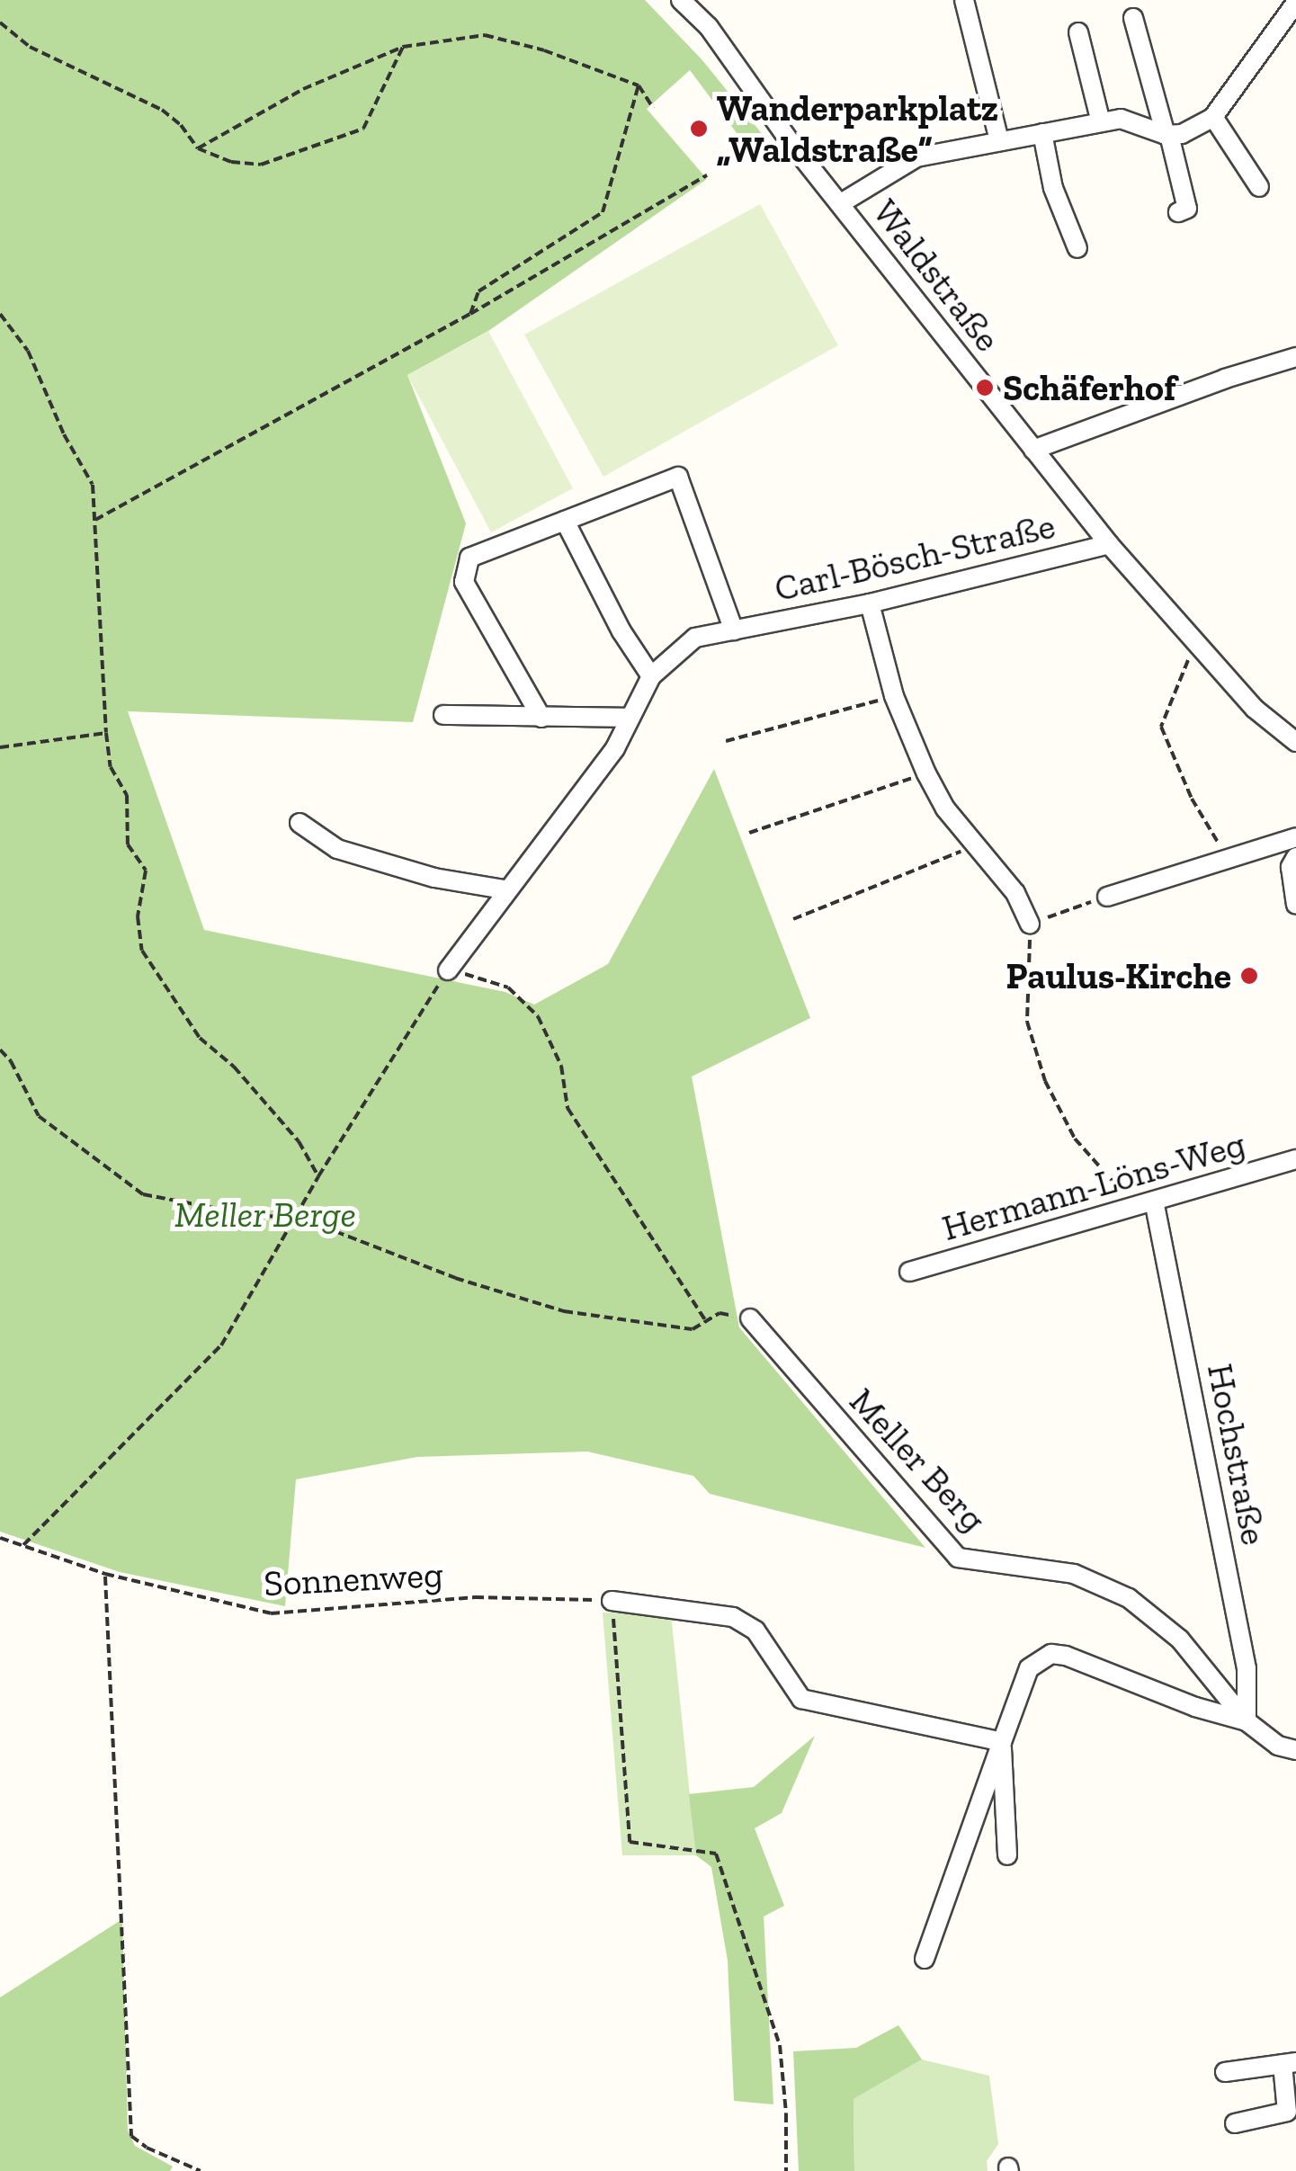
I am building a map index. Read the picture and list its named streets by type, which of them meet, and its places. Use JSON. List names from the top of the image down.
{
  "streets": {
    "street": [
      "Waldstraße",
      "Carl-Bösch-Straße",
      "Hermann-Löns-Weg",
      "Hochstraße",
      "Meller Berg"
    ],
    "path": ["Sonnenweg"]
  },
  "crossings": [
    ["Waldstraße", "Carl-Bösch-Straße"],
    ["Hermann-Löns-Weg", "Hochstraße"],
    ["Hochstraße", "Meller Berg"]
  ],
  "parks": ["Meller Berge"],
  "places": ["Wanderparkplatz „Waldstraße“", "Schäferhof", "Paulus-Kirche"]
}
